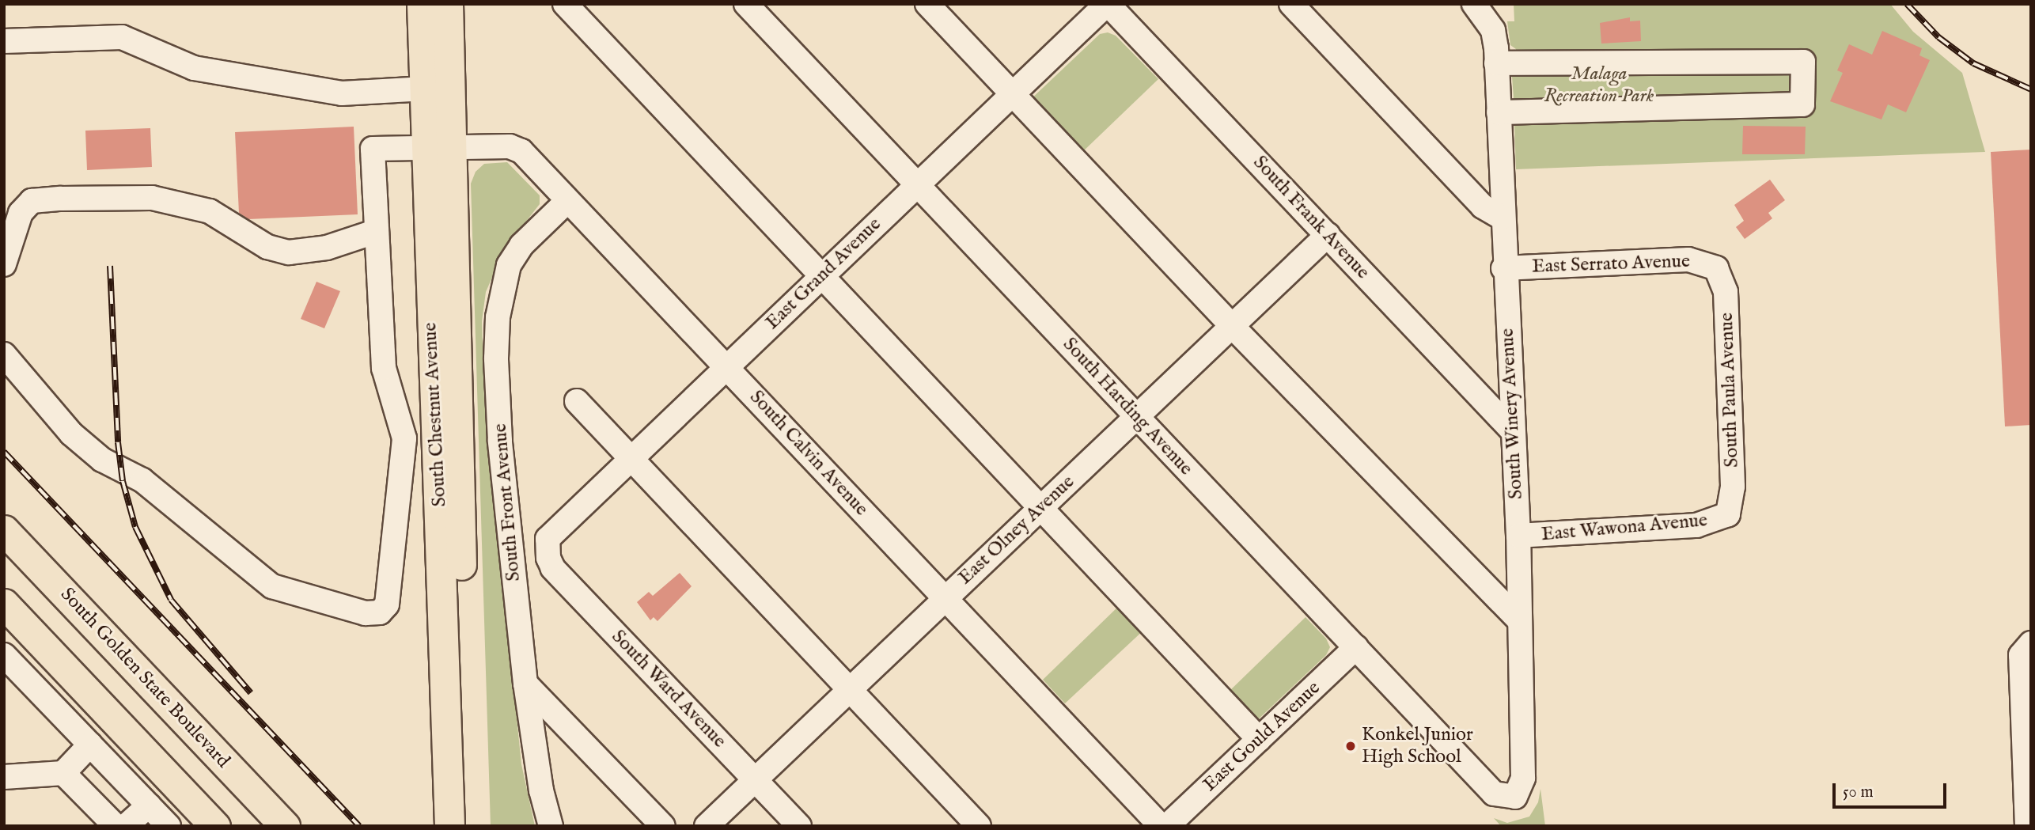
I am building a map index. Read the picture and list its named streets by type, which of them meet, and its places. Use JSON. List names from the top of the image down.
{
  "streets": {
    "main road": ["South Chestnut Avenue", "South Golden State Boulevard"],
    "street": [
      "South Frank Avenue",
      "East Serrato Avenue",
      "East Grand Avenue",
      "South Paula Avenue",
      "South Harding Avenue",
      "South Winery Avenue",
      "South Calvin Avenue",
      "South Front Avenue",
      "East Wawona Avenue",
      "East Olney Avenue",
      "South Ward Avenue",
      "East Gould Avenue"
    ]
  },
  "crossings": [
    ["South Frank Avenue", "East Grand Avenue"],
    ["South Frank Avenue", "South Winery Avenue"],
    ["South Frank Avenue", "East Olney Avenue"],
    ["East Serrato Avenue", "South Paula Avenue"],
    ["East Serrato Avenue", "South Winery Avenue"],
    ["East Grand Avenue", "South Harding Avenue"],
    ["East Grand Avenue", "South Calvin Avenue"],
    ["East Grand Avenue", "South Ward Avenue"],
    ["South Paula Avenue", "East Wawona Avenue"],
    ["South Harding Avenue", "South Winery Avenue"],
    ["South Harding Avenue", "East Olney Avenue"],
    ["South Harding Avenue", "East Gould Avenue"],
    ["South Winery Avenue", "East Wawona Avenue"],
    ["South Chestnut Avenue", "South Calvin Avenue"],
    ["South Calvin Avenue", "South Front Avenue"],
    ["South Calvin Avenue", "East Olney Avenue"],
    ["East Olney Avenue", "South Ward Avenue"]
  ],
  "parks": ["Malaga Recreation Park"],
  "places": ["Konkel Junior High School"],
  "scale_bar": "50 m"
}
